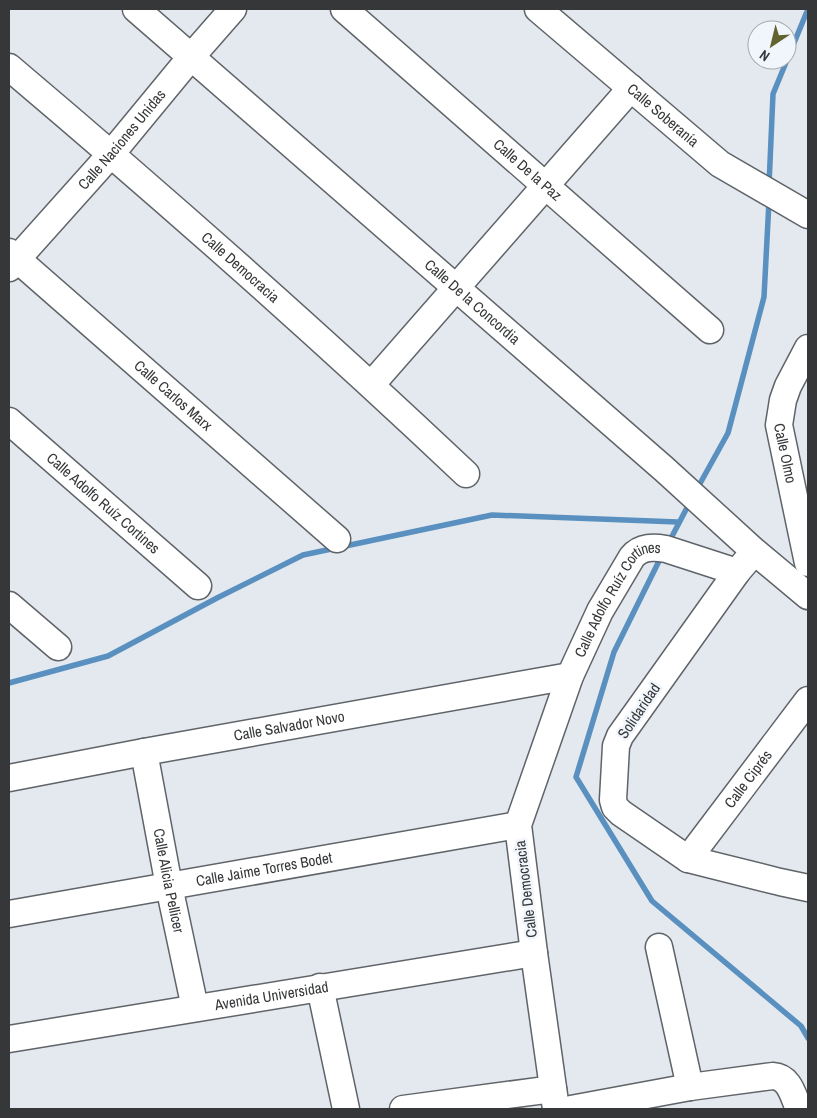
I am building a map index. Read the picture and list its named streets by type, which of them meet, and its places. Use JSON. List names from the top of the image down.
{
  "streets": {
    "street": [
      "Calle Soberanía",
      "Calle Naciones Unidas",
      "Calle De la Paz",
      "Calle Democracia",
      "Calle De la Concordia",
      "Calle Carlos Marx",
      "Calle Olmo",
      "Calle Adolfo Ruíz Cortines",
      "Solidaridad",
      "Calle Salvador Novo",
      "Calle Ciprés",
      "Calle Jaime Torres Bodet",
      "Calle Alicia Pellicer",
      "Avenida Universidad"
    ]
  },
  "crossings": [
    ["Calle Naciones Unidas", "Calle Democracia"],
    ["Calle Naciones Unidas", "Calle De la Concordia"],
    ["Calle Naciones Unidas", "Calle Carlos Marx"],
    ["Calle Democracia", "Calle Adolfo Ruíz Cortines"],
    ["Calle Democracia", "Calle Salvador Novo"],
    ["Calle Democracia", "Calle Jaime Torres Bodet"],
    ["Calle Democracia", "Avenida Universidad"],
    ["Calle De la Concordia", "Solidaridad"],
    ["Calle Adolfo Ruíz Cortines", "Solidaridad"],
    ["Calle Adolfo Ruíz Cortines", "Calle Salvador Novo"],
    ["Solidaridad", "Calle Ciprés"],
    ["Calle Salvador Novo", "Calle Alicia Pellicer"],
    ["Calle Jaime Torres Bodet", "Calle Alicia Pellicer"],
    ["Calle Alicia Pellicer", "Avenida Universidad"]
  ],
  "north": "bottom left"
}
